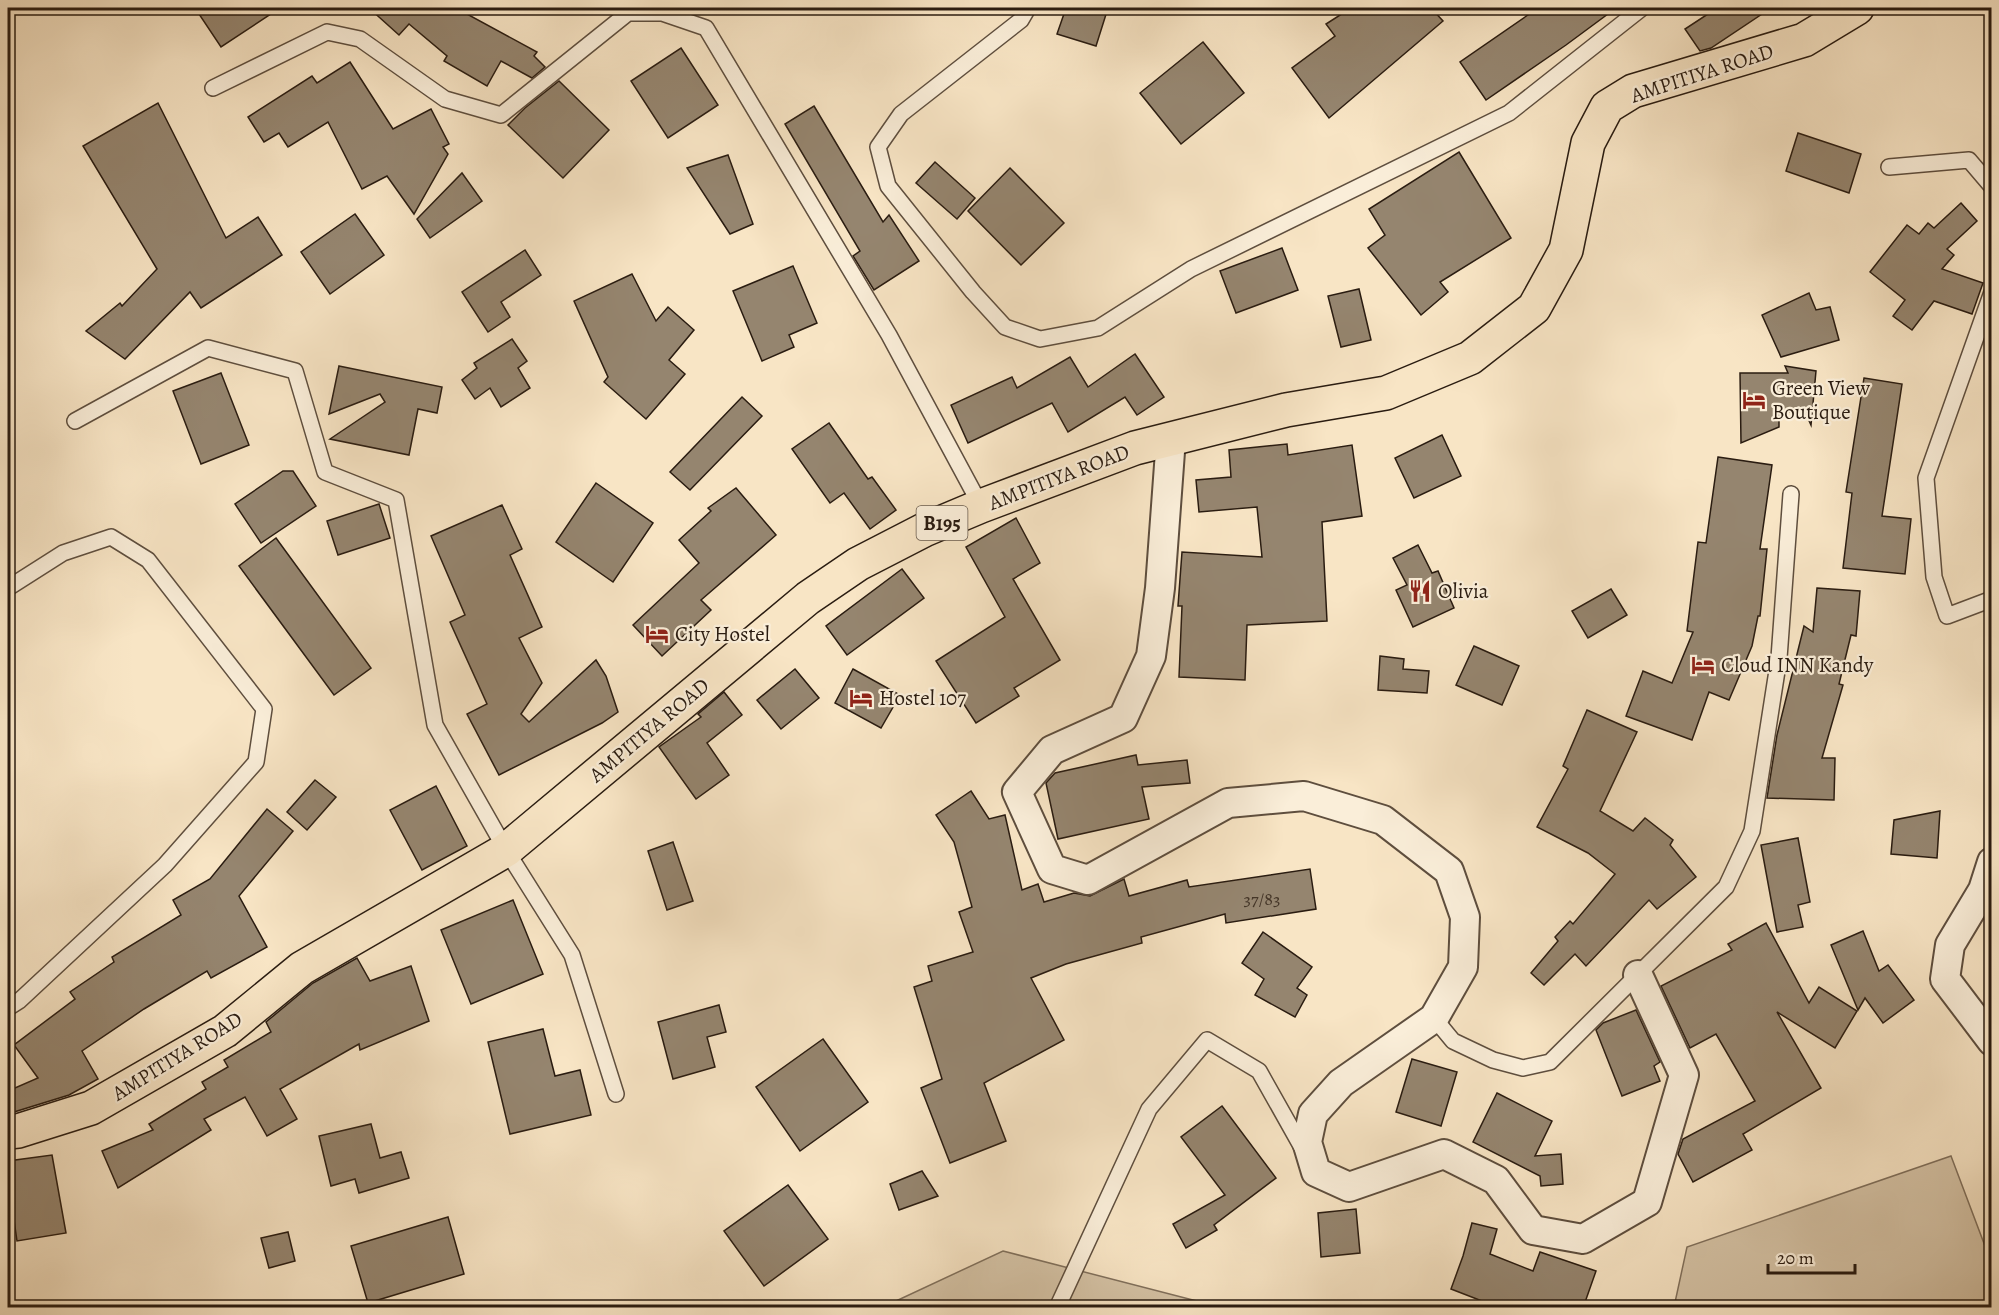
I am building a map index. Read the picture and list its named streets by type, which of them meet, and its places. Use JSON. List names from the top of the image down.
{
  "streets": {
    "main road": ["AMPITIYA ROAD", "B195"]
  },
  "places": {
    "hotel": [
      "Green View Boutique",
      "City Hostel",
      "Cloud INN Kandy",
      "Hostel 107"
    ],
    "restaurant": ["Olivia"]
  },
  "house_numbers": ["37/83"],
  "scale_bar": "20 m"
}
